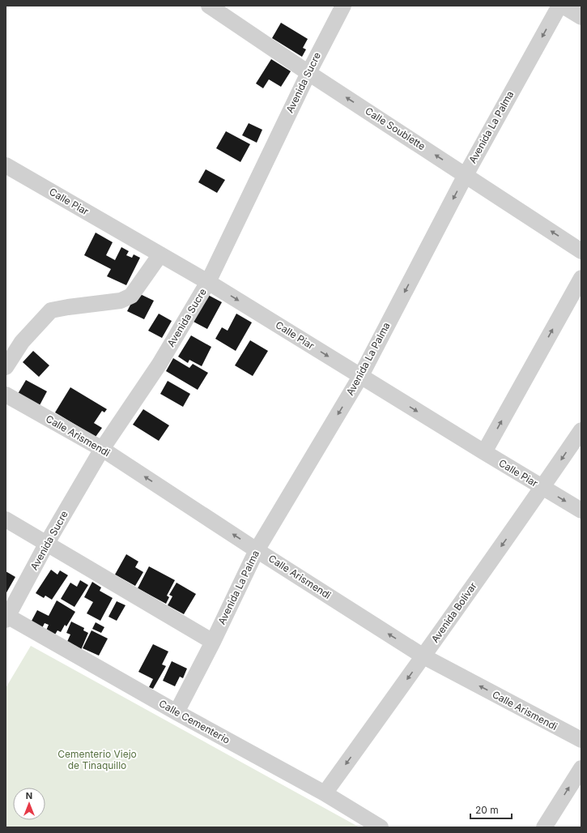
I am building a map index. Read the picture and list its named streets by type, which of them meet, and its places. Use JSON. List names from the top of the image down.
{
  "streets": {
    "street": [
      "Avenida Sucre",
      "Avenida La Palma",
      "Calle Soublette",
      "Calle Piar",
      "Calle Arismendi",
      "Avenida Bolívar",
      "Calle Cementerio"
    ]
  },
  "crossings": [
    ["Avenida Sucre", "Calle Soublette"],
    ["Avenida Sucre", "Calle Piar"],
    ["Avenida Sucre", "Calle Arismendi"],
    ["Avenida Sucre", "Calle Cementerio"],
    ["Avenida La Palma", "Calle Soublette"],
    ["Avenida La Palma", "Calle Piar"],
    ["Avenida La Palma", "Calle Arismendi"],
    ["Avenida La Palma", "Calle Cementerio"],
    ["Calle Piar", "Avenida Bolívar"],
    ["Calle Arismendi", "Avenida Bolívar"],
    ["Avenida Bolívar", "Calle Cementerio"]
  ],
  "one_way": [
    "Avenida La Palma",
    "Calle Soublette",
    "Calle Piar",
    "Avenida Bolívar"
  ],
  "parks": ["Cementerio Viejo de Tinaquillo"],
  "scale_bar": "20 m",
  "north": "top"
}
